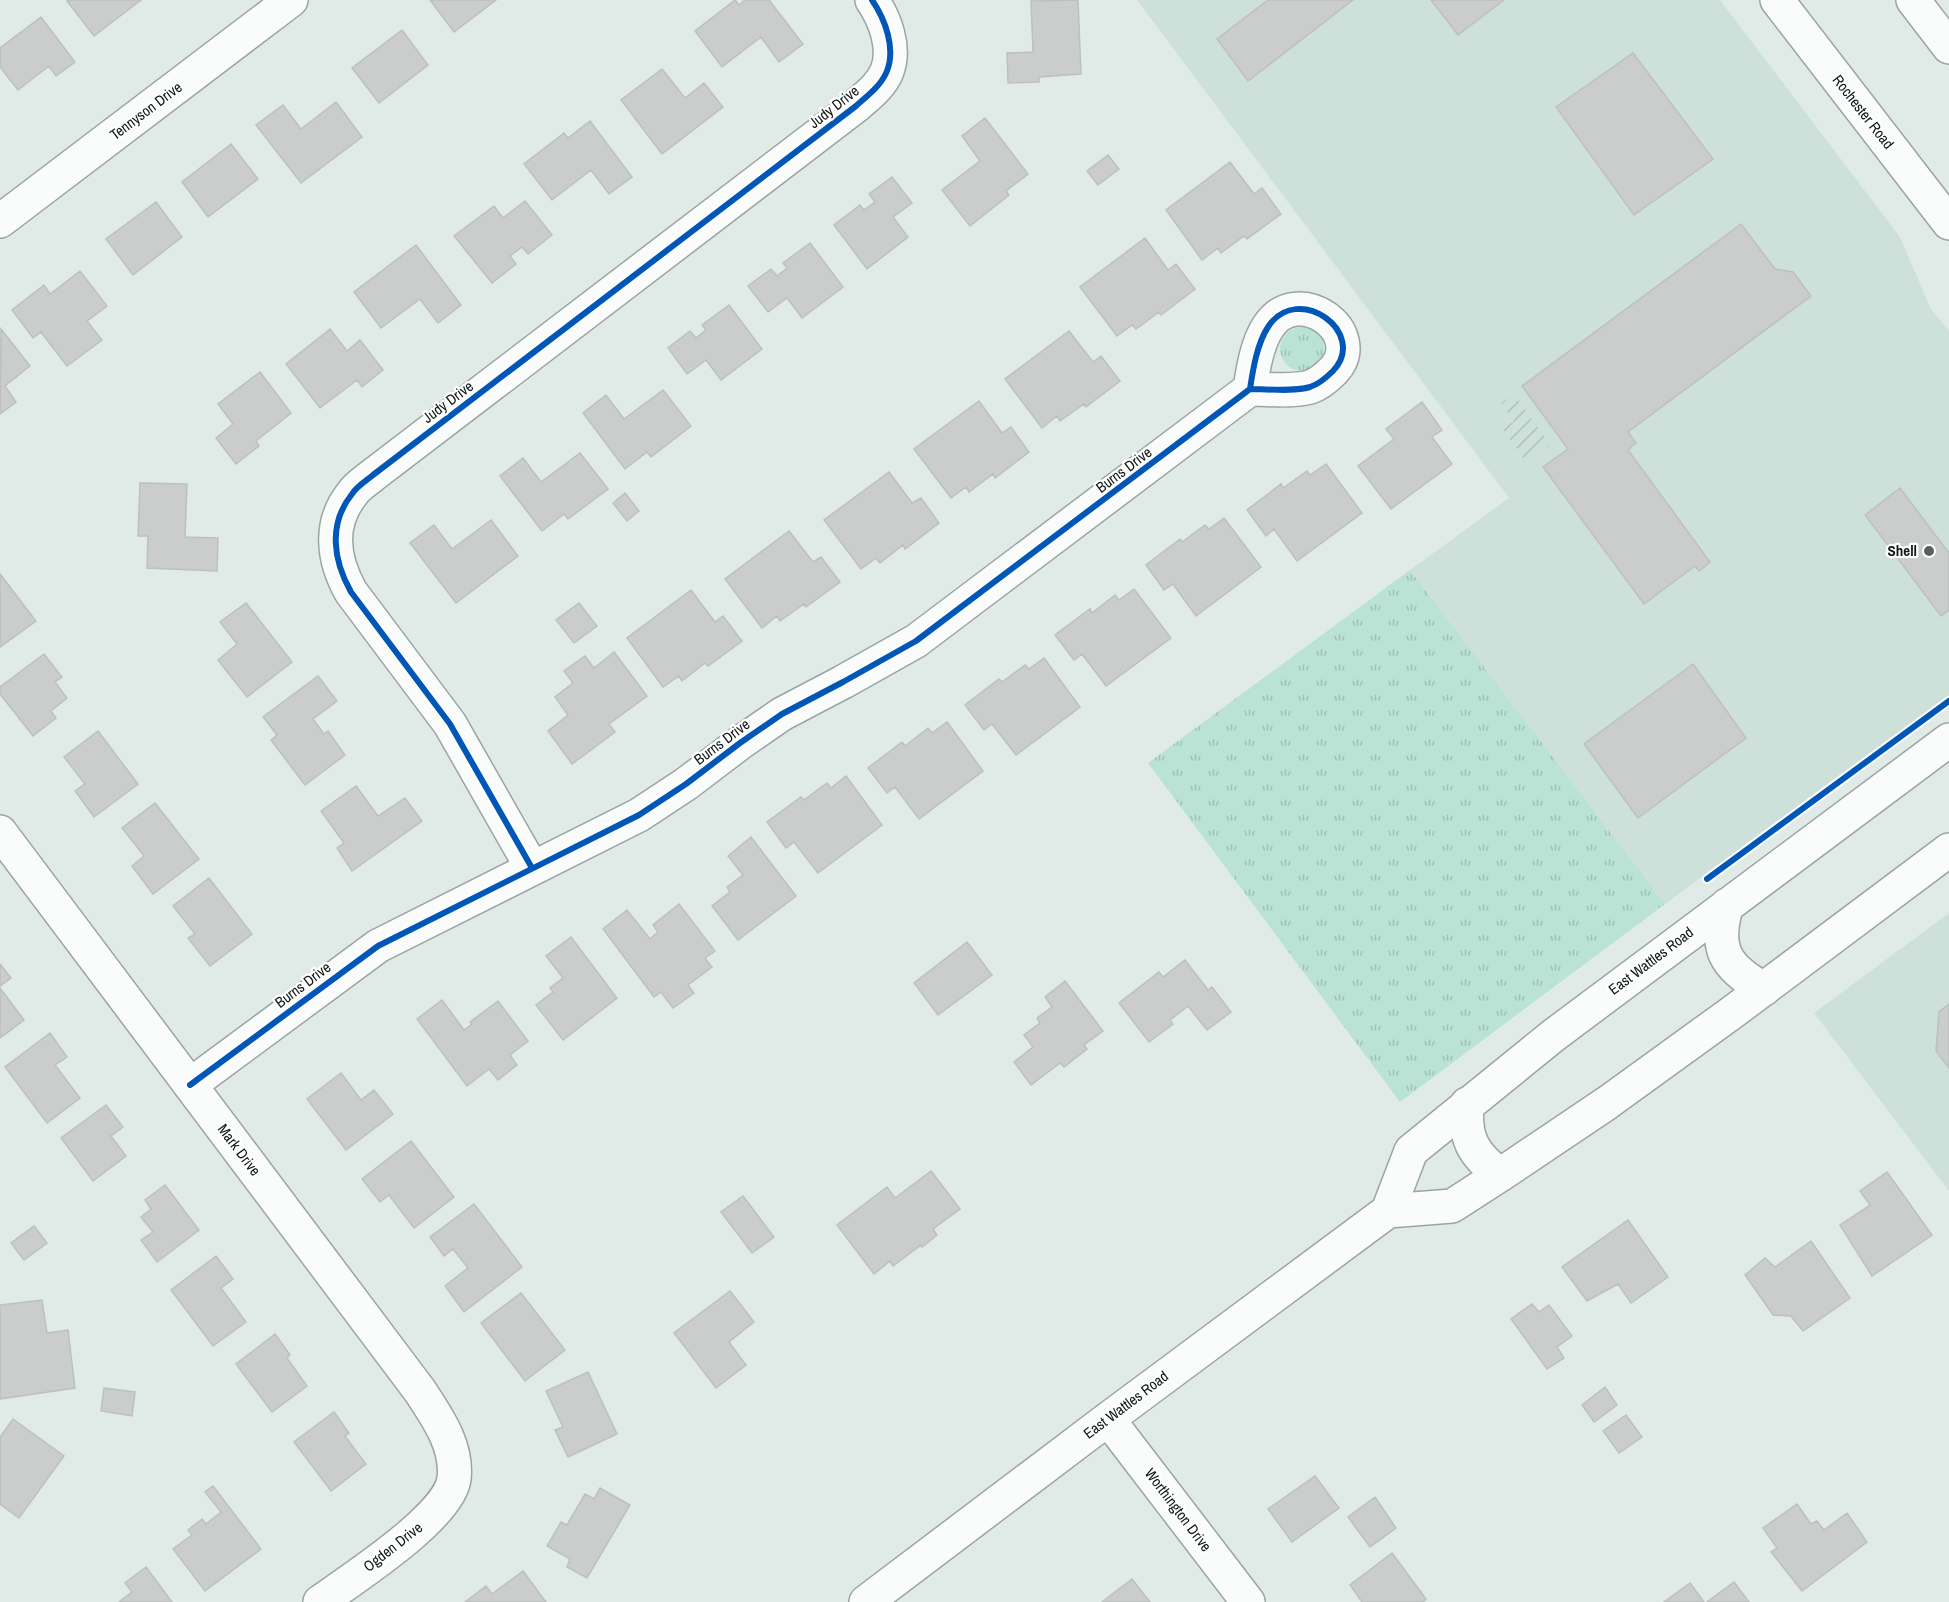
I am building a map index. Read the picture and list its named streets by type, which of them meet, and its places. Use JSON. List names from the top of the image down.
{
  "streets": {
    "street": [
      "Judy Drive",
      "Tennyson Drive",
      "Rochester Road",
      "Burns Drive",
      "East Wattles Road",
      "Mark Drive",
      "Worthington Drive",
      "Ogden Drive"
    ]
  },
  "crossings": [
    ["Judy Drive", "Burns Drive"],
    ["Burns Drive", "Mark Drive"],
    ["East Wattles Road", "Worthington Drive"],
    ["Mark Drive", "Ogden Drive"]
  ],
  "places": ["Shell"]
}
